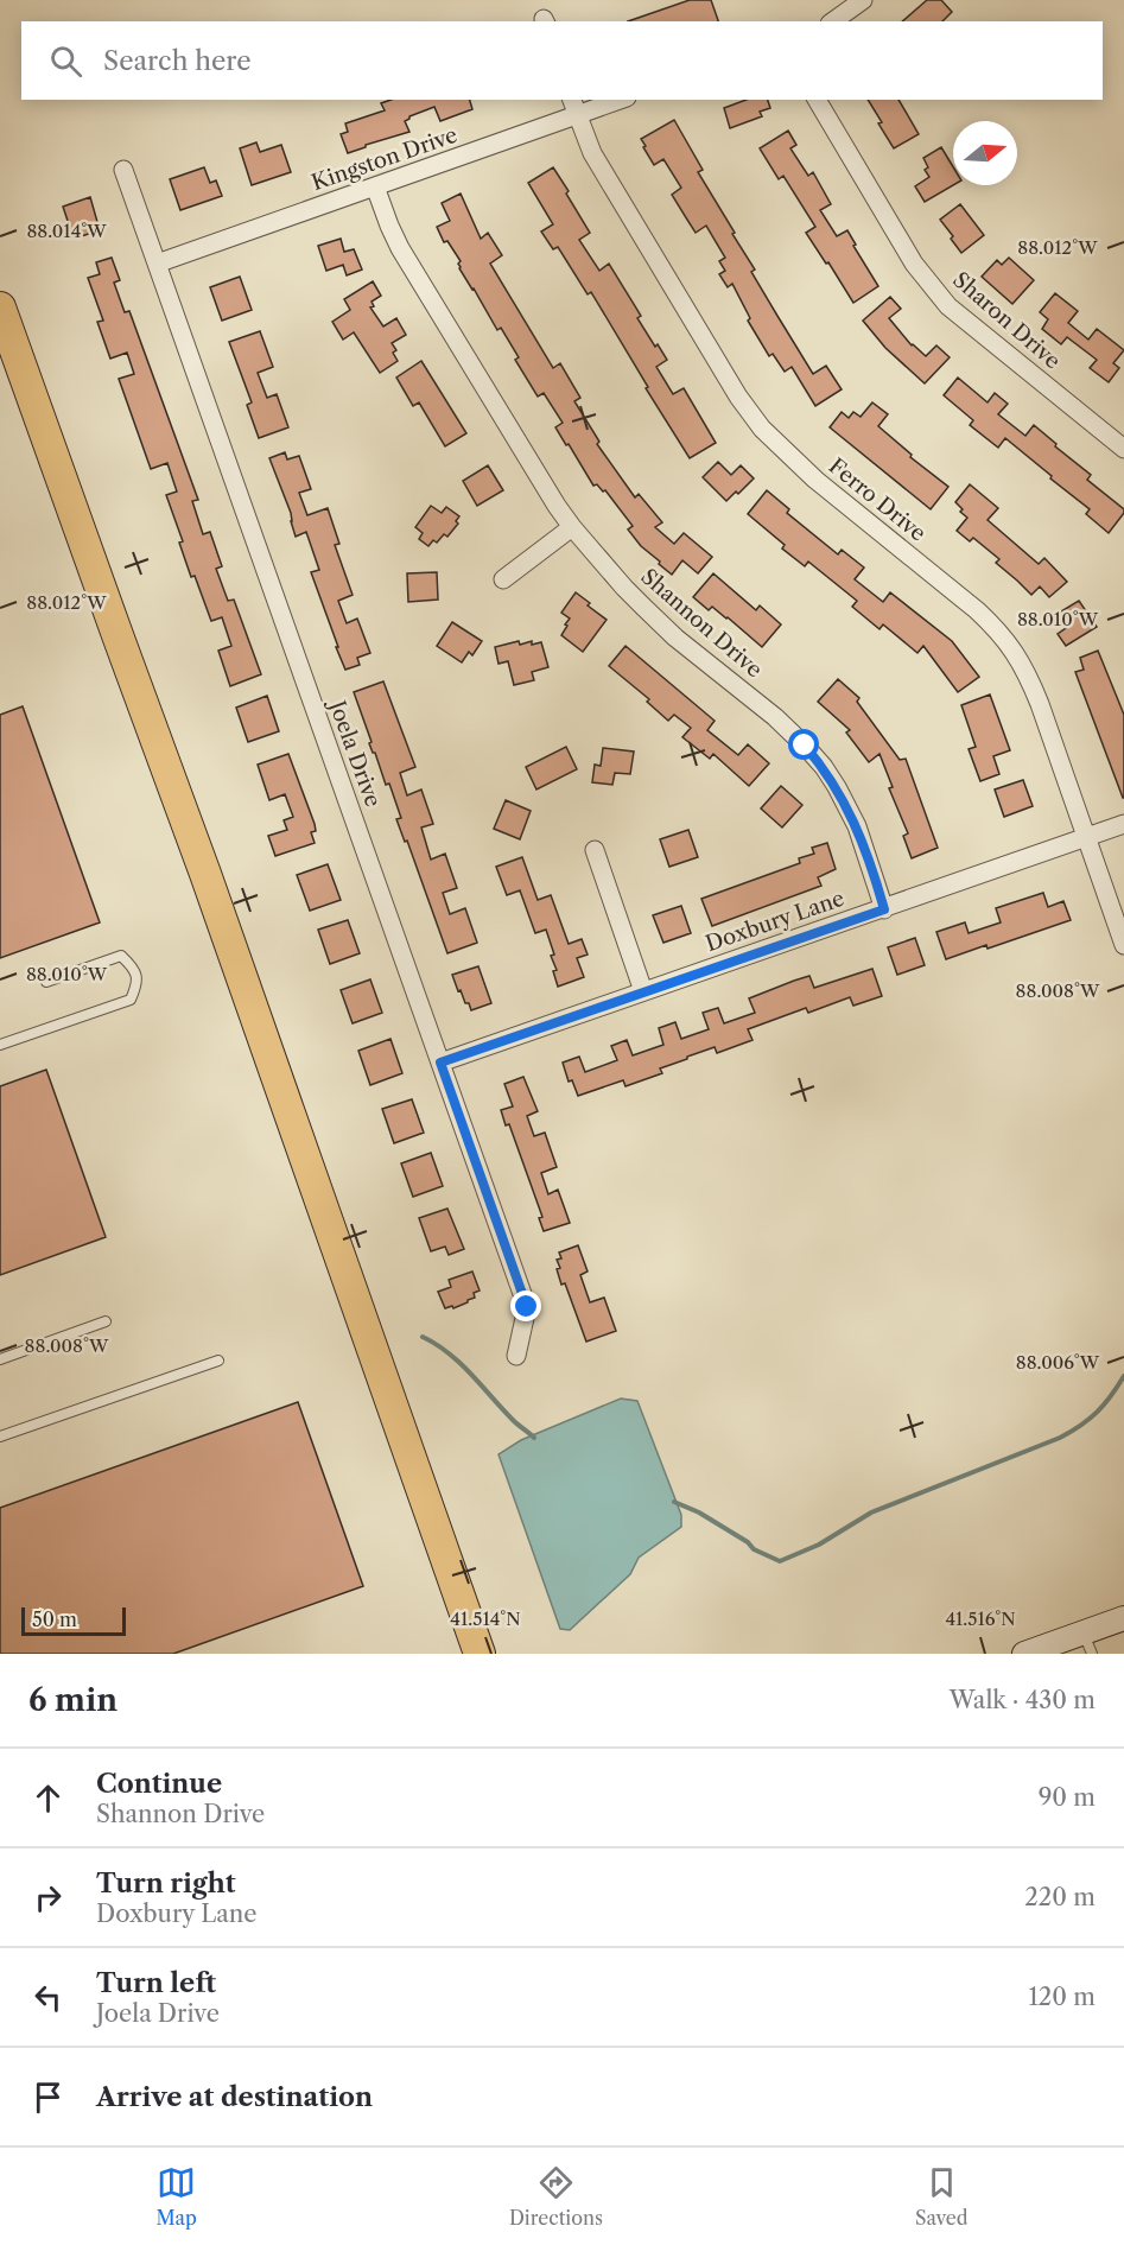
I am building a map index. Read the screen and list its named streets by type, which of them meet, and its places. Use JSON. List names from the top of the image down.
{
  "streets": {
    "street": [
      "Kingston Drive",
      "Sharon Drive",
      "Ferro Drive",
      "Shannon Drive",
      "Joela Drive",
      "Doxbury Lane"
    ]
  },
  "crossings": [
    ["Kingston Drive", "Ferro Drive"],
    ["Kingston Drive", "Shannon Drive"],
    ["Kingston Drive", "Joela Drive"],
    ["Ferro Drive", "Doxbury Lane"],
    ["Shannon Drive", "Doxbury Lane"],
    ["Joela Drive", "Doxbury Lane"]
  ],
  "scale_bar": "50 m",
  "north": "right",
  "page": {
    "search": "Search here",
    "scale": "50 m",
    "heading": ["6 min", "Walk · 430 m"],
    "list": [
      ["Continue", "Shannon Drive", "90 m"],
      ["Turn right", "Doxbury Lane", "220 m"],
      ["Turn left", "Joela Drive", "120 m"],
      "Arrive at destination"
    ],
    "nav": ["Map", "Directions", "Saved"]
  },
  "coordinates": [
    "88.014°W",
    "88.012°W",
    "88.010°W",
    "88.008°W",
    "88.006°W",
    "41.514°N",
    "41.516°N"
  ]
}
